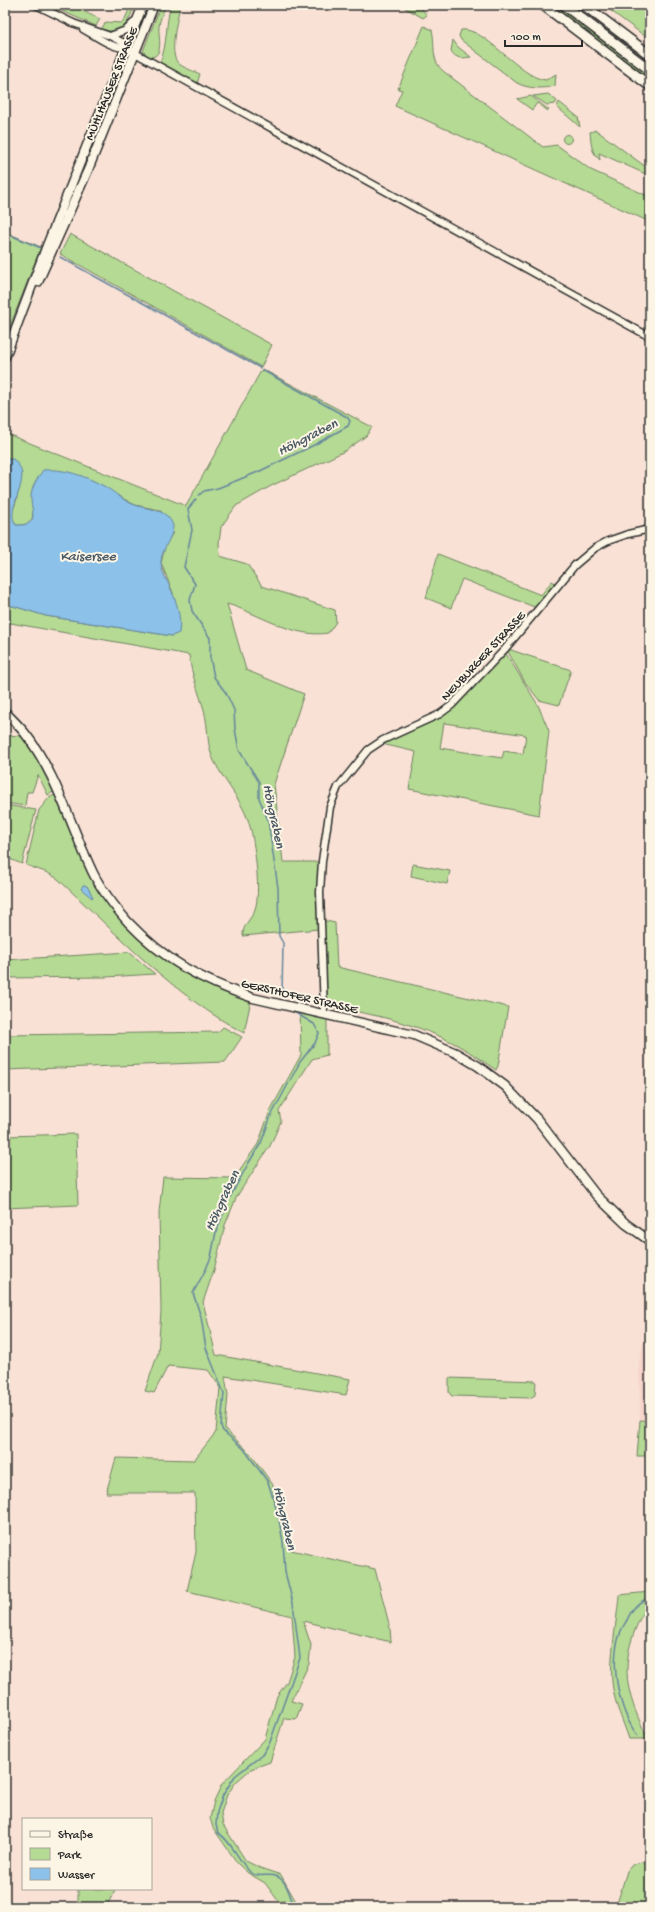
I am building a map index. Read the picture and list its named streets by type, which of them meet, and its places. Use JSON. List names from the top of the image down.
{
  "streets": {
    "main road": ["MÜHLHAUSER STRASSE", "GERSTHOFER STRASSE"],
    "street": ["NEUBURGER STRASSE"]
  },
  "crossings": [
    ["NEUBURGER STRASSE", "GERSTHOFER STRASSE"]
  ],
  "water": ["Höhgraben", "Kaisersee"],
  "legend": ["Straße", "Park", "Wasser"],
  "scale_bar": "100 m"
}
